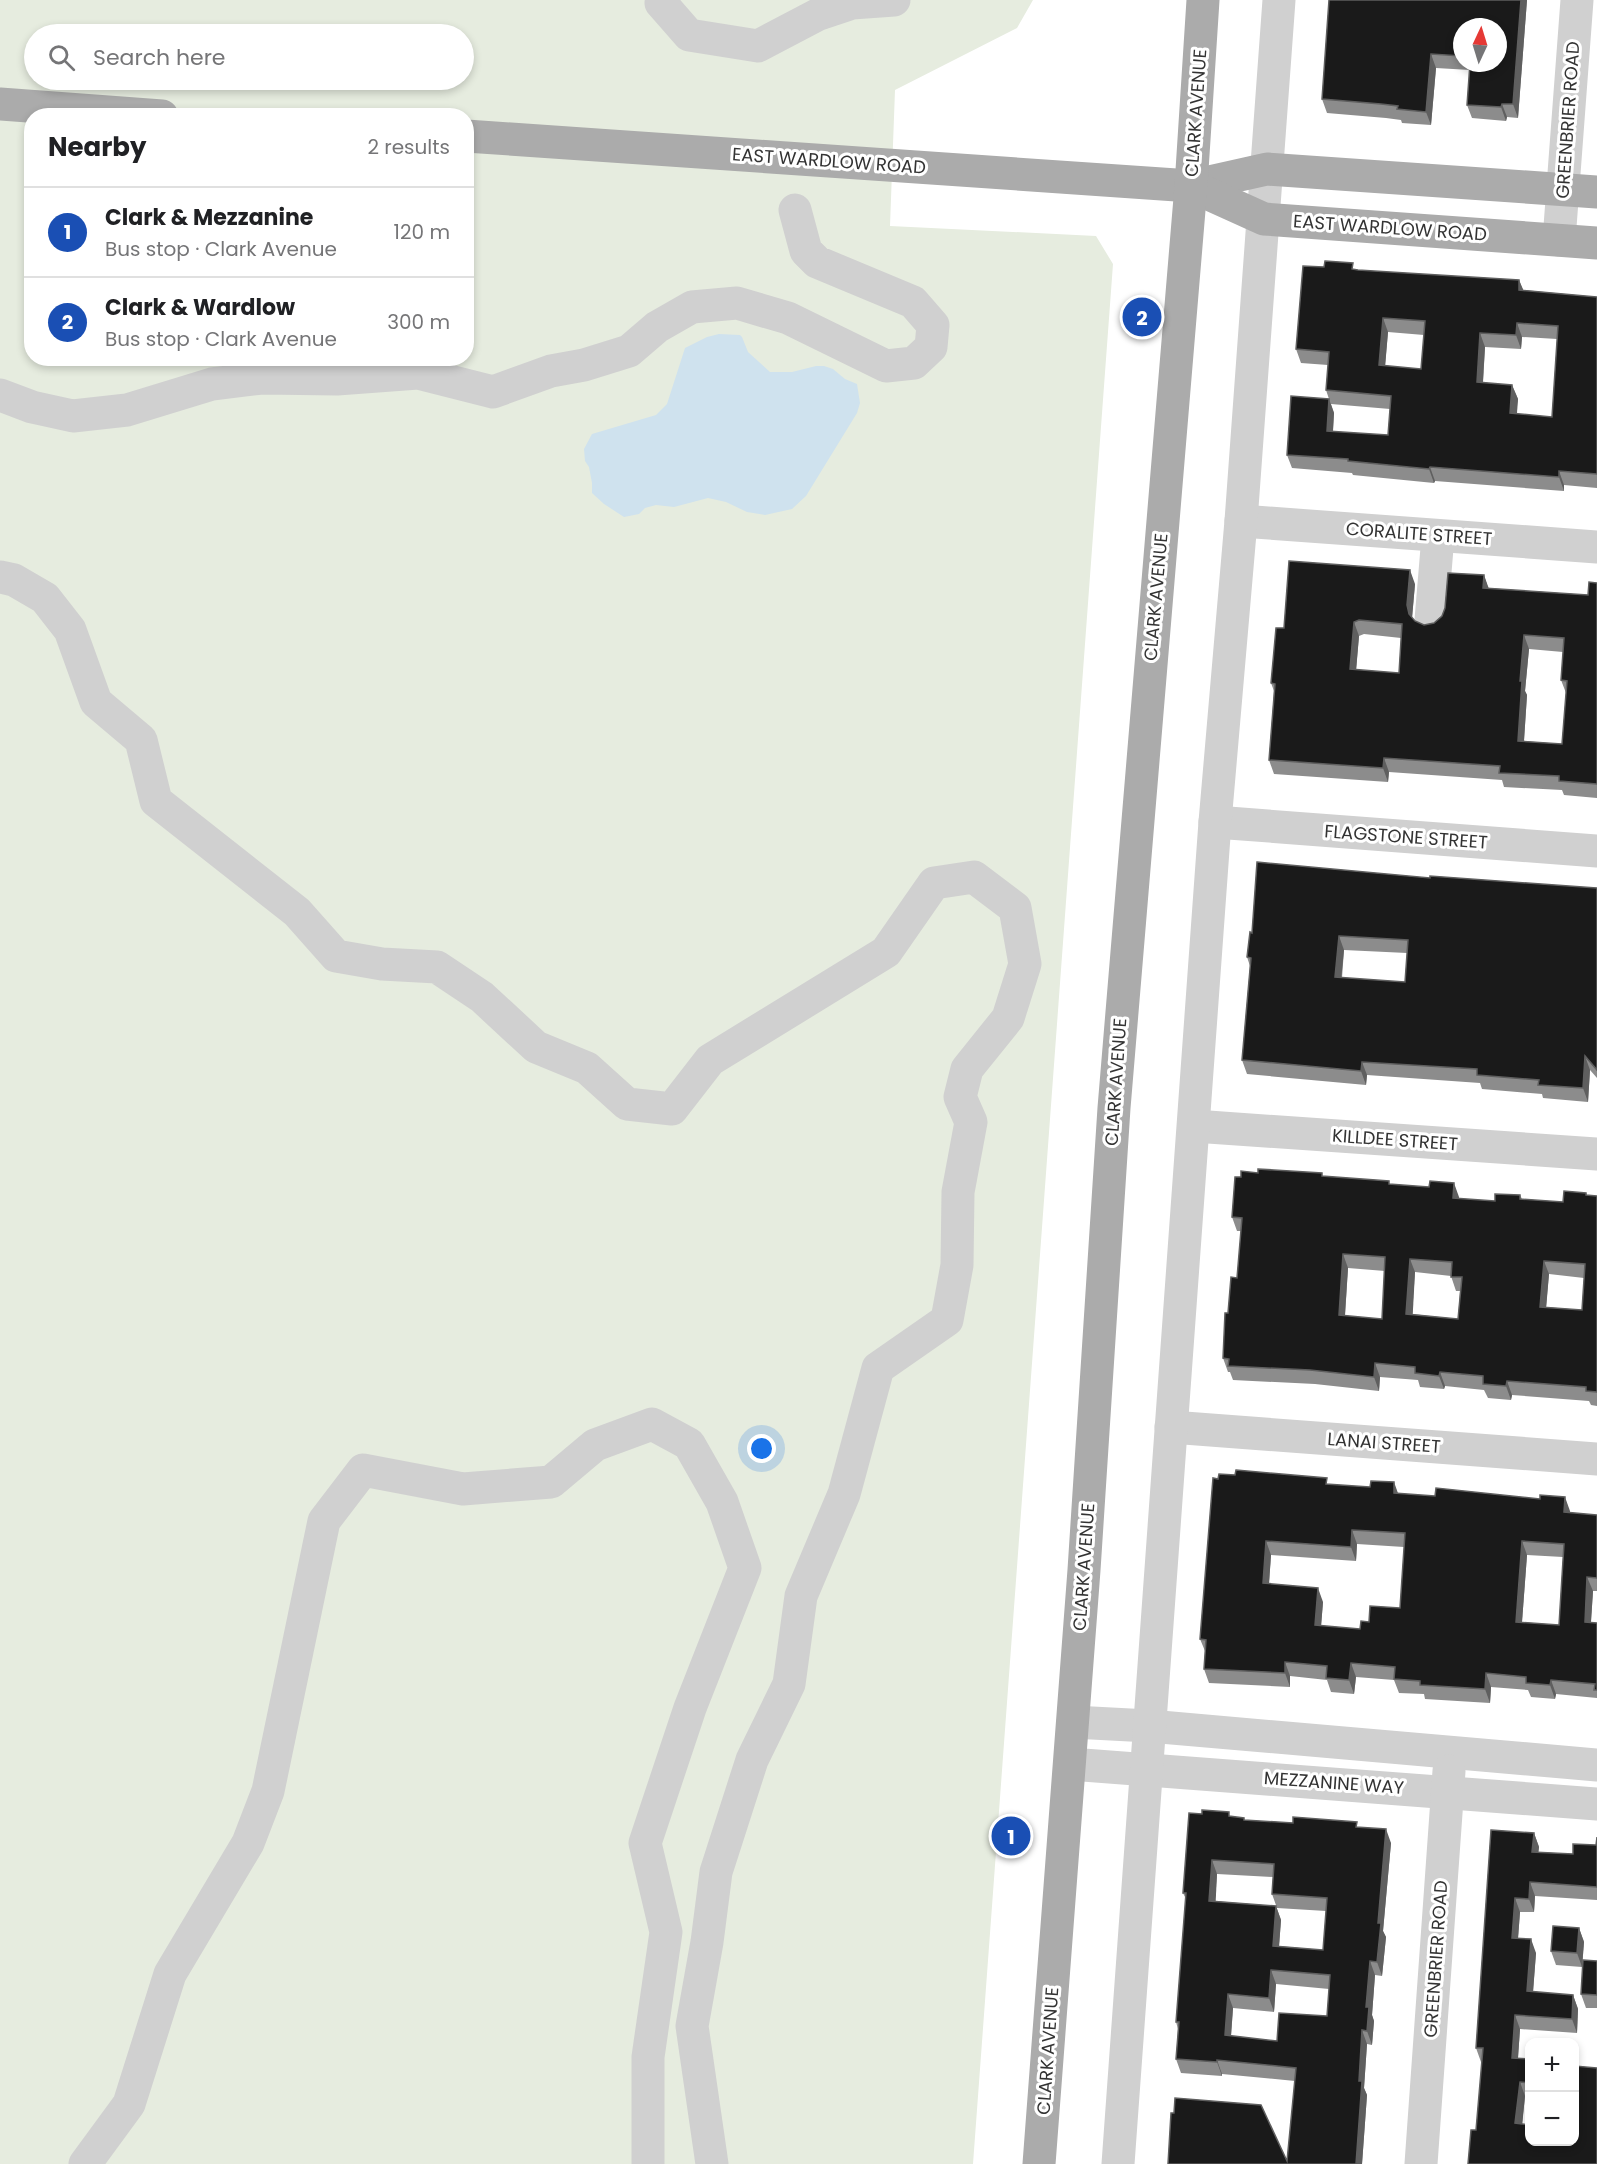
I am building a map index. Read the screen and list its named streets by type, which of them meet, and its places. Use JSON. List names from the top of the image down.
{
  "streets": {
    "main road": ["CLARK AVENUE", "EAST WARDLOW ROAD"],
    "street": [
      "GREENBRIER ROAD",
      "CORALITE STREET",
      "FLAGSTONE STREET",
      "KILLDEE STREET",
      "LANAI STREET",
      "MEZZANINE WAY"
    ]
  },
  "crossings": [
    ["CLARK AVENUE", "EAST WARDLOW ROAD"],
    ["CLARK AVENUE", "MEZZANINE WAY"],
    ["GREENBRIER ROAD", "EAST WARDLOW ROAD"],
    ["GREENBRIER ROAD", "MEZZANINE WAY"]
  ],
  "north": "top",
  "page": {
    "search": "Search here",
    "heading": ["Nearby", "2 results"],
    "list": [
      {
        "mark": "1",
        "name": "Clark & Mezzanine",
        "note": "Bus stop · Clark Avenue",
        "value": "120 m"
      },
      {
        "mark": "2",
        "name": "Clark & Wardlow",
        "note": "Bus stop · Clark Avenue",
        "value": "300 m"
      }
    ],
    "pins": ["2", "1"],
    "map_buttons": ["+", "−"]
  }
}
